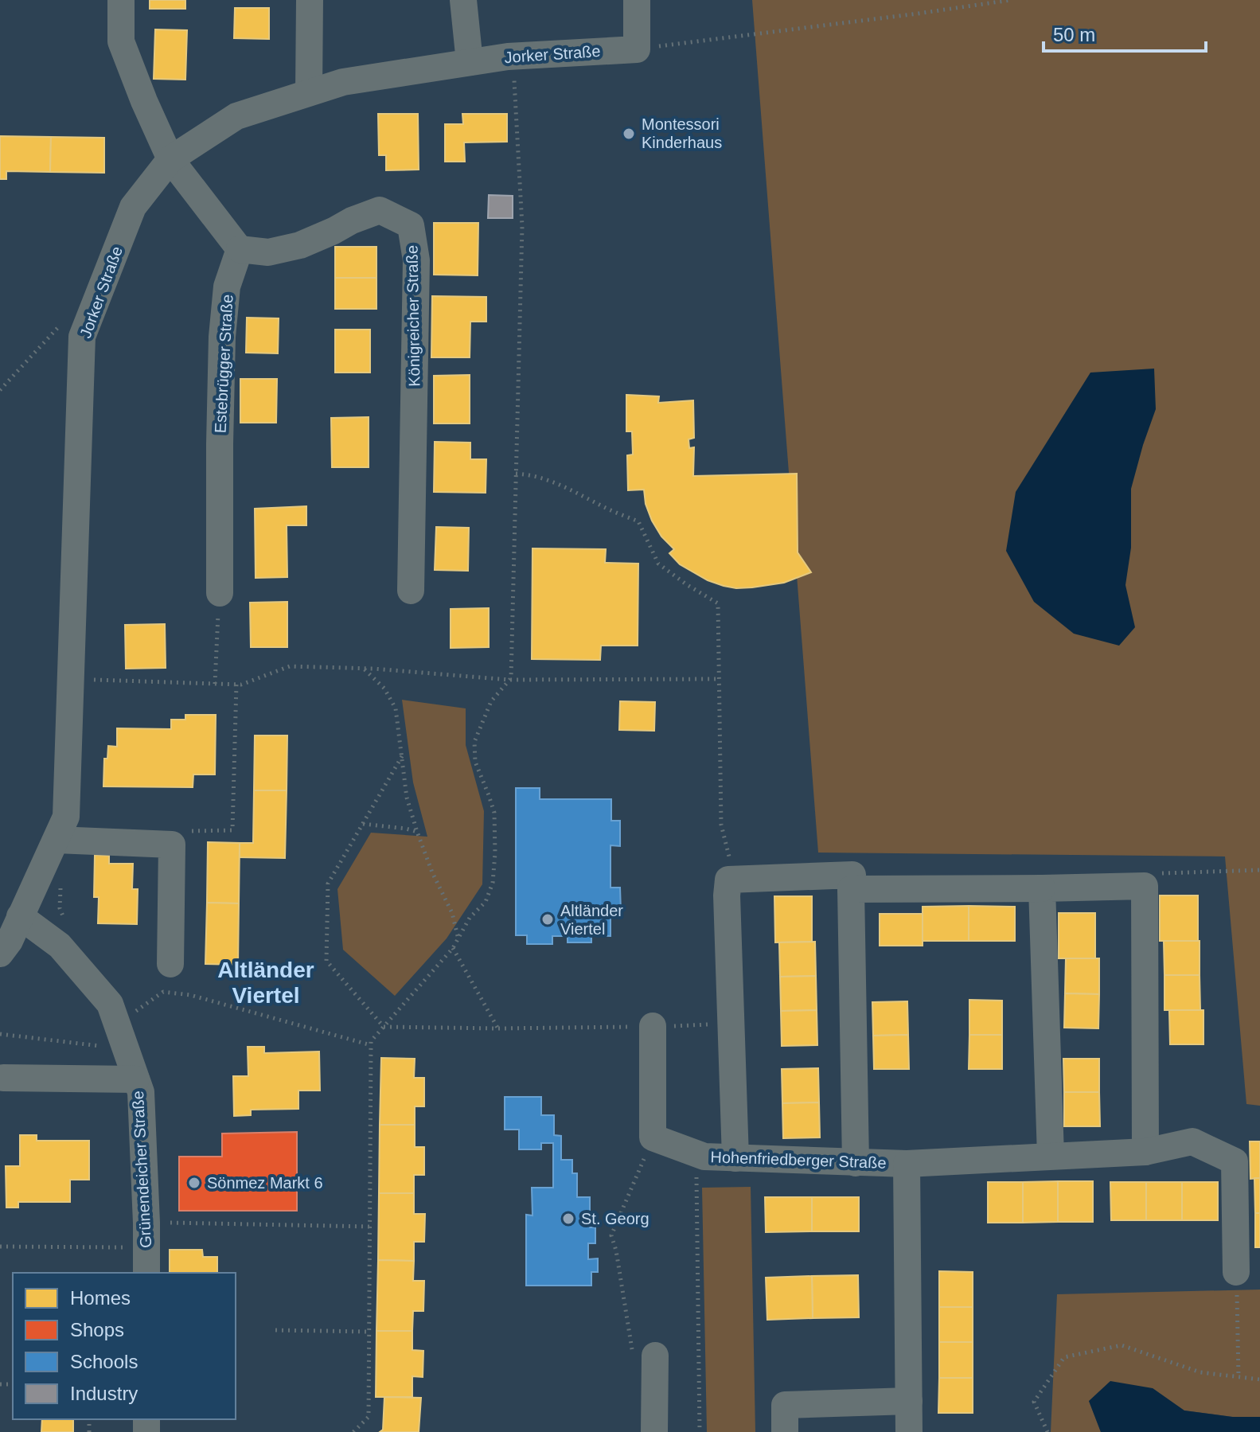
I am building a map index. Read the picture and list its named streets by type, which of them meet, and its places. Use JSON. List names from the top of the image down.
{
  "streets": {
    "street": [
      "Jorker Straße",
      "Königreicher Straße",
      "Estebrügger Straße",
      "Hohenfriedberger Straße",
      "Grünendeicher Straße"
    ]
  },
  "crossings": [
    ["Jorker Straße", "Grünendeicher Straße"],
    ["Königreicher Straße", "Estebrügger Straße"]
  ],
  "districts": ["Altländer Viertel"],
  "places": [
    "Montessori Kinderhaus",
    "Altländer Viertel",
    "Sönmez Markt 6",
    "St. Georg"
  ],
  "legend": [
    "Homes",
    "Shops",
    "Schools",
    "Industry"
  ],
  "scale_bar": "50 m"
}
